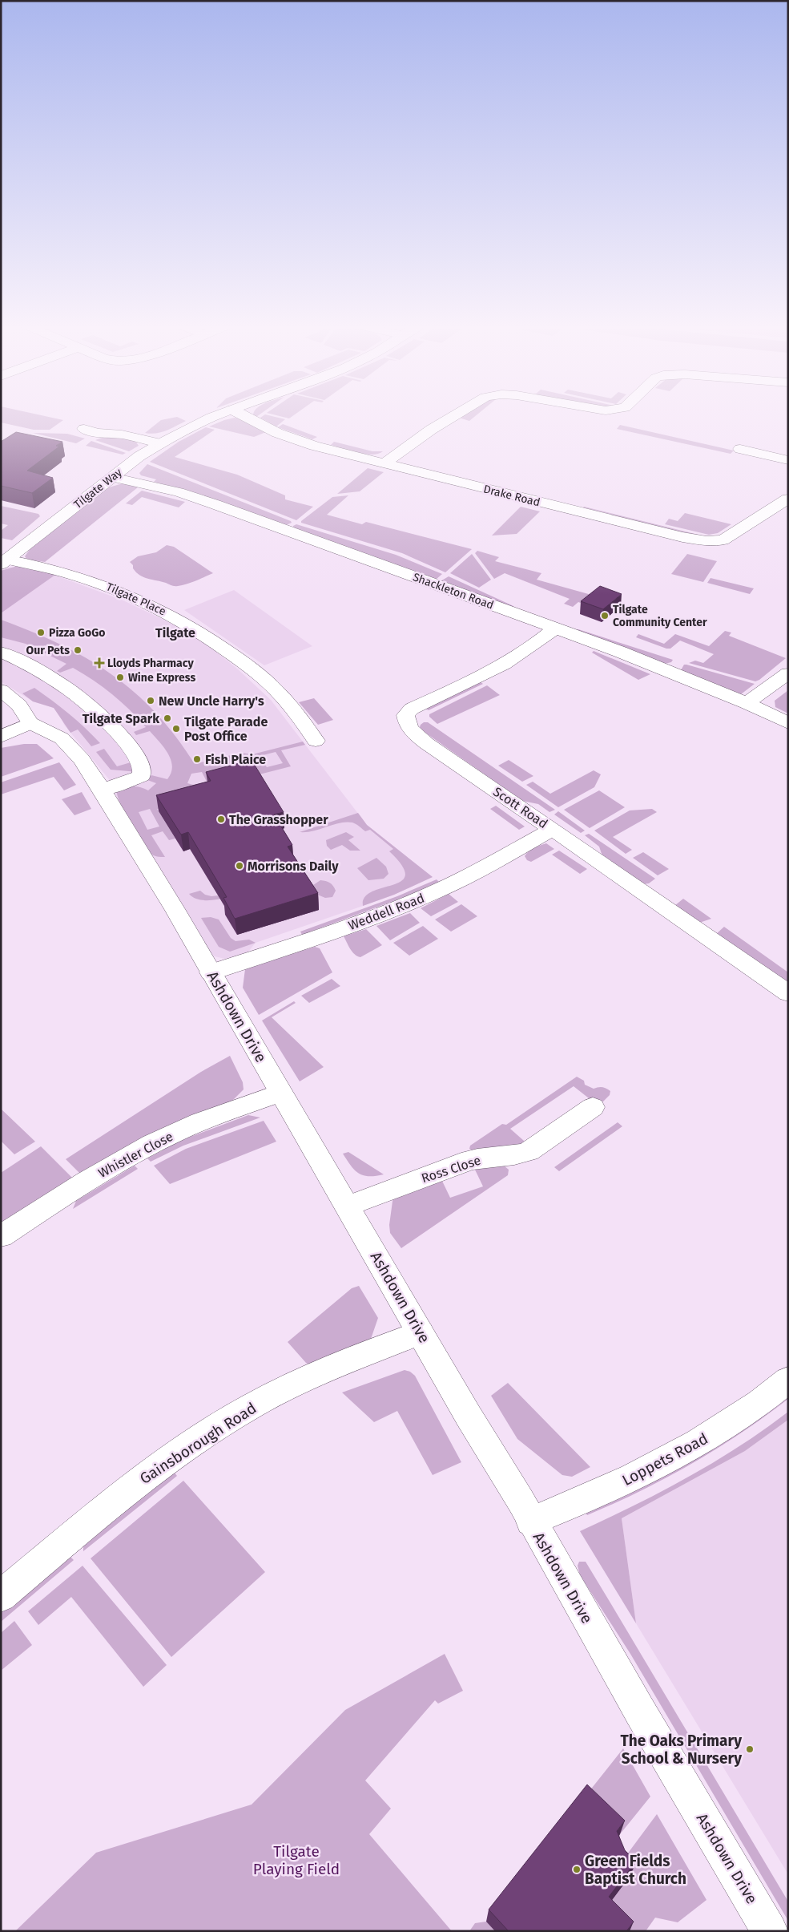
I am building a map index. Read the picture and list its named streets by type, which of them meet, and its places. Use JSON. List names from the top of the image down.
{
  "streets": {
    "street": [
      "Tilgate Way",
      "Drake Road",
      "Shackleton Road",
      "Tilgate Place",
      "Scott Road",
      "Weddell Road",
      "Ashdown Drive",
      "Whistler Close",
      "Ross Close",
      "Gainsborough Road",
      "Loppets Road"
    ]
  },
  "crossings": [
    ["Tilgate Way", "Shackleton Road"],
    ["Tilgate Way", "Tilgate Place"],
    ["Shackleton Road", "Scott Road"],
    ["Scott Road", "Weddell Road"],
    ["Weddell Road", "Ashdown Drive"],
    ["Ashdown Drive", "Whistler Close"],
    ["Ashdown Drive", "Ross Close"],
    ["Ashdown Drive", "Gainsborough Road"],
    ["Ashdown Drive", "Loppets Road"]
  ],
  "districts": ["Tilgate"],
  "parks": ["Tilgate Playing Field"],
  "places": {
    "other": [
      "Tilgate Community Center",
      "Pizza GoGo",
      "Our Pets",
      "Wine Express",
      "New Uncle Harry's",
      "Tilgate Spark",
      "Tilgate Parade Post Office",
      "Fish Plaice",
      "The Grasshopper",
      "Morrisons Daily",
      "The Oaks Primary School & Nursery",
      "Green Fields Baptist Church"
    ],
    "health": ["Lloyds Pharmacy"]
  }
}
